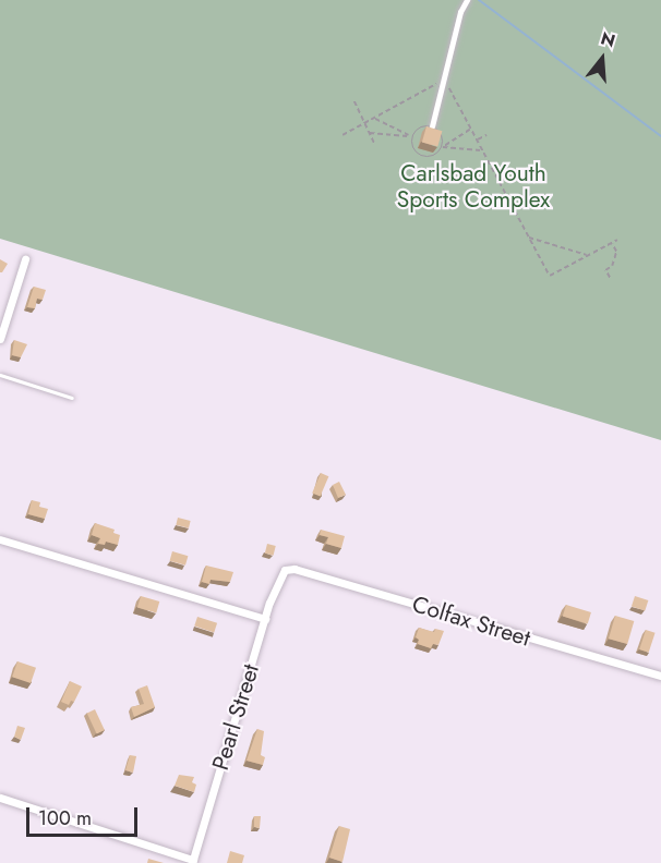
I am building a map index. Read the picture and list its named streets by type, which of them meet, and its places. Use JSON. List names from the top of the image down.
{
  "streets": {
    "street": ["Colfax Street", "Pearl Street"]
  },
  "crossings": [
    ["Colfax Street", "Pearl Street"]
  ],
  "parks": ["Carlsbad Youth Sports Complex"],
  "scale_bar": "100 m",
  "north": "top"
}
